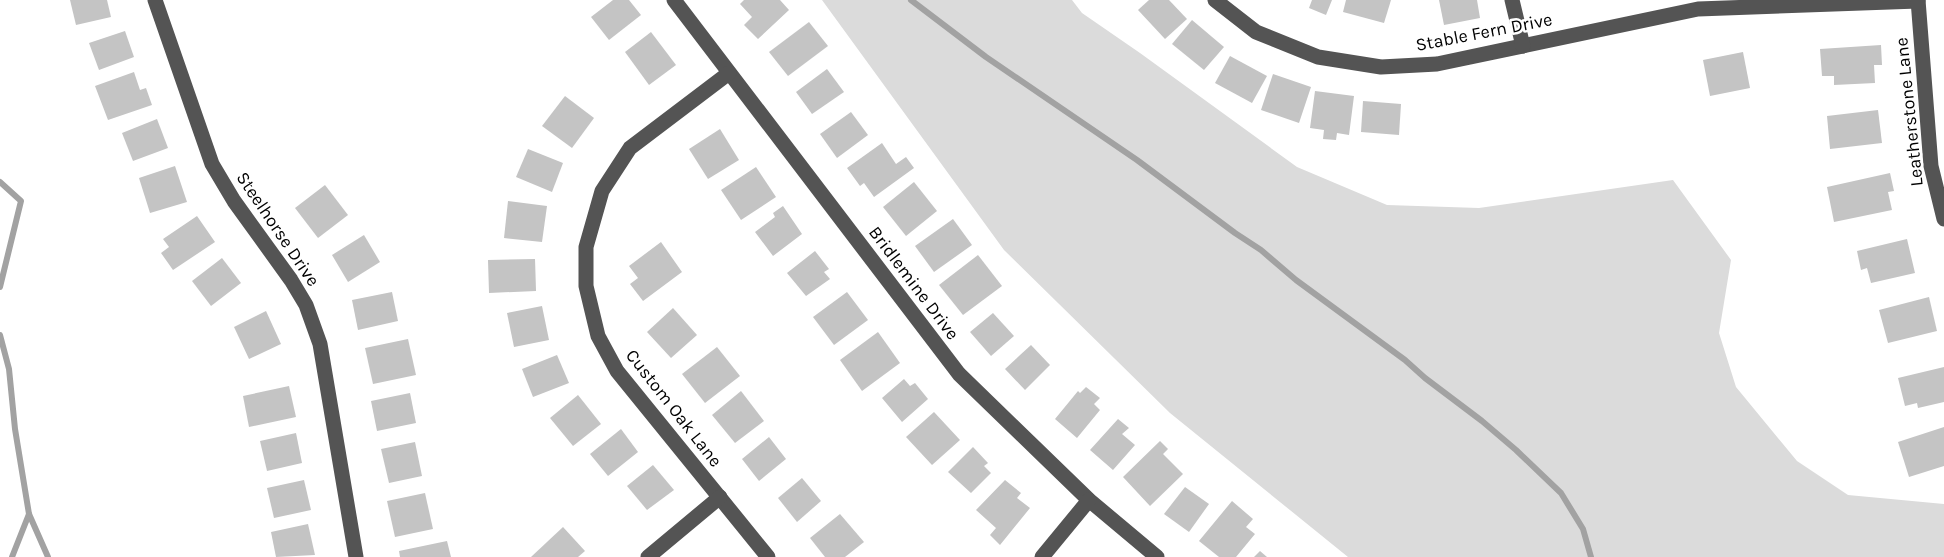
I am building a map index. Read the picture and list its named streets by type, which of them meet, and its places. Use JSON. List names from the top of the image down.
{
  "streets": {
    "street": [
      "Stable Fern Drive",
      "Leatherstone Lane",
      "Steelhorse Drive",
      "Bridlemine Drive",
      "Custom Oak Lane"
    ]
  },
  "crossings": [
    ["Stable Fern Drive", "Leatherstone Lane"],
    ["Bridlemine Drive", "Custom Oak Lane"]
  ]
}
